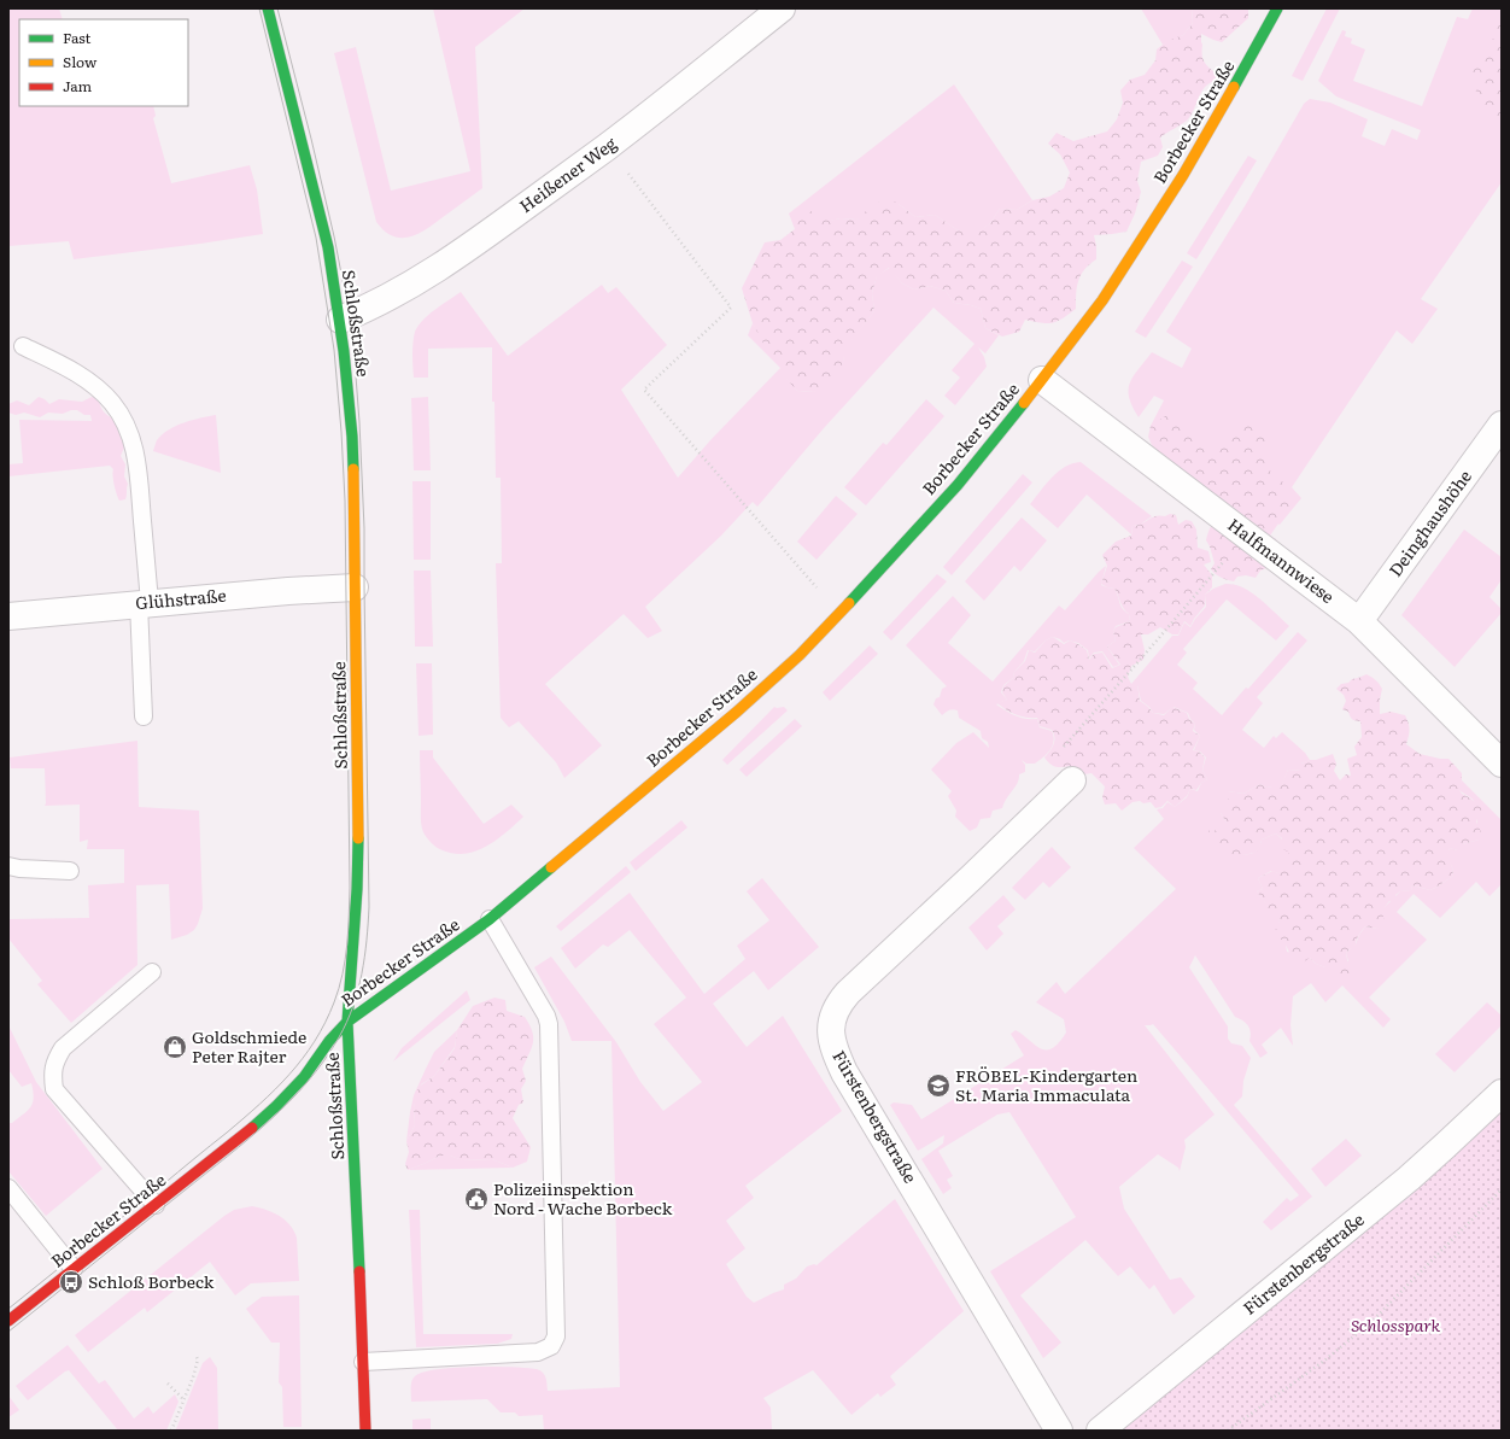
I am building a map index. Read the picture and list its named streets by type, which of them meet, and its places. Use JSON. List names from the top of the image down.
{
  "streets": {
    "street": [
      "Borbecker Straße",
      "Heißener Weg",
      "Schloßstraße",
      "Deinghaushöhe",
      "Halfmannwiese",
      "Glühstraße",
      "Fürstenbergstraße"
    ]
  },
  "crossings": [
    ["Borbecker Straße", "Schloßstraße"],
    ["Borbecker Straße", "Halfmannwiese"],
    ["Heißener Weg", "Schloßstraße"],
    ["Schloßstraße", "Glühstraße"],
    ["Deinghaushöhe", "Halfmannwiese"]
  ],
  "parks": ["Schlosspark"],
  "places": {
    "shop": ["Goldschmiede Peter Rajter"],
    "school or university": ["FRÖBEL-Kindergarten St. Maria Immaculata"],
    "public building": ["Polizeiinspektion Nord - Wache Borbeck"],
    "bus stop": ["Schloß Borbeck"]
  },
  "legend": ["Fast", "Slow", "Jam"]
}
